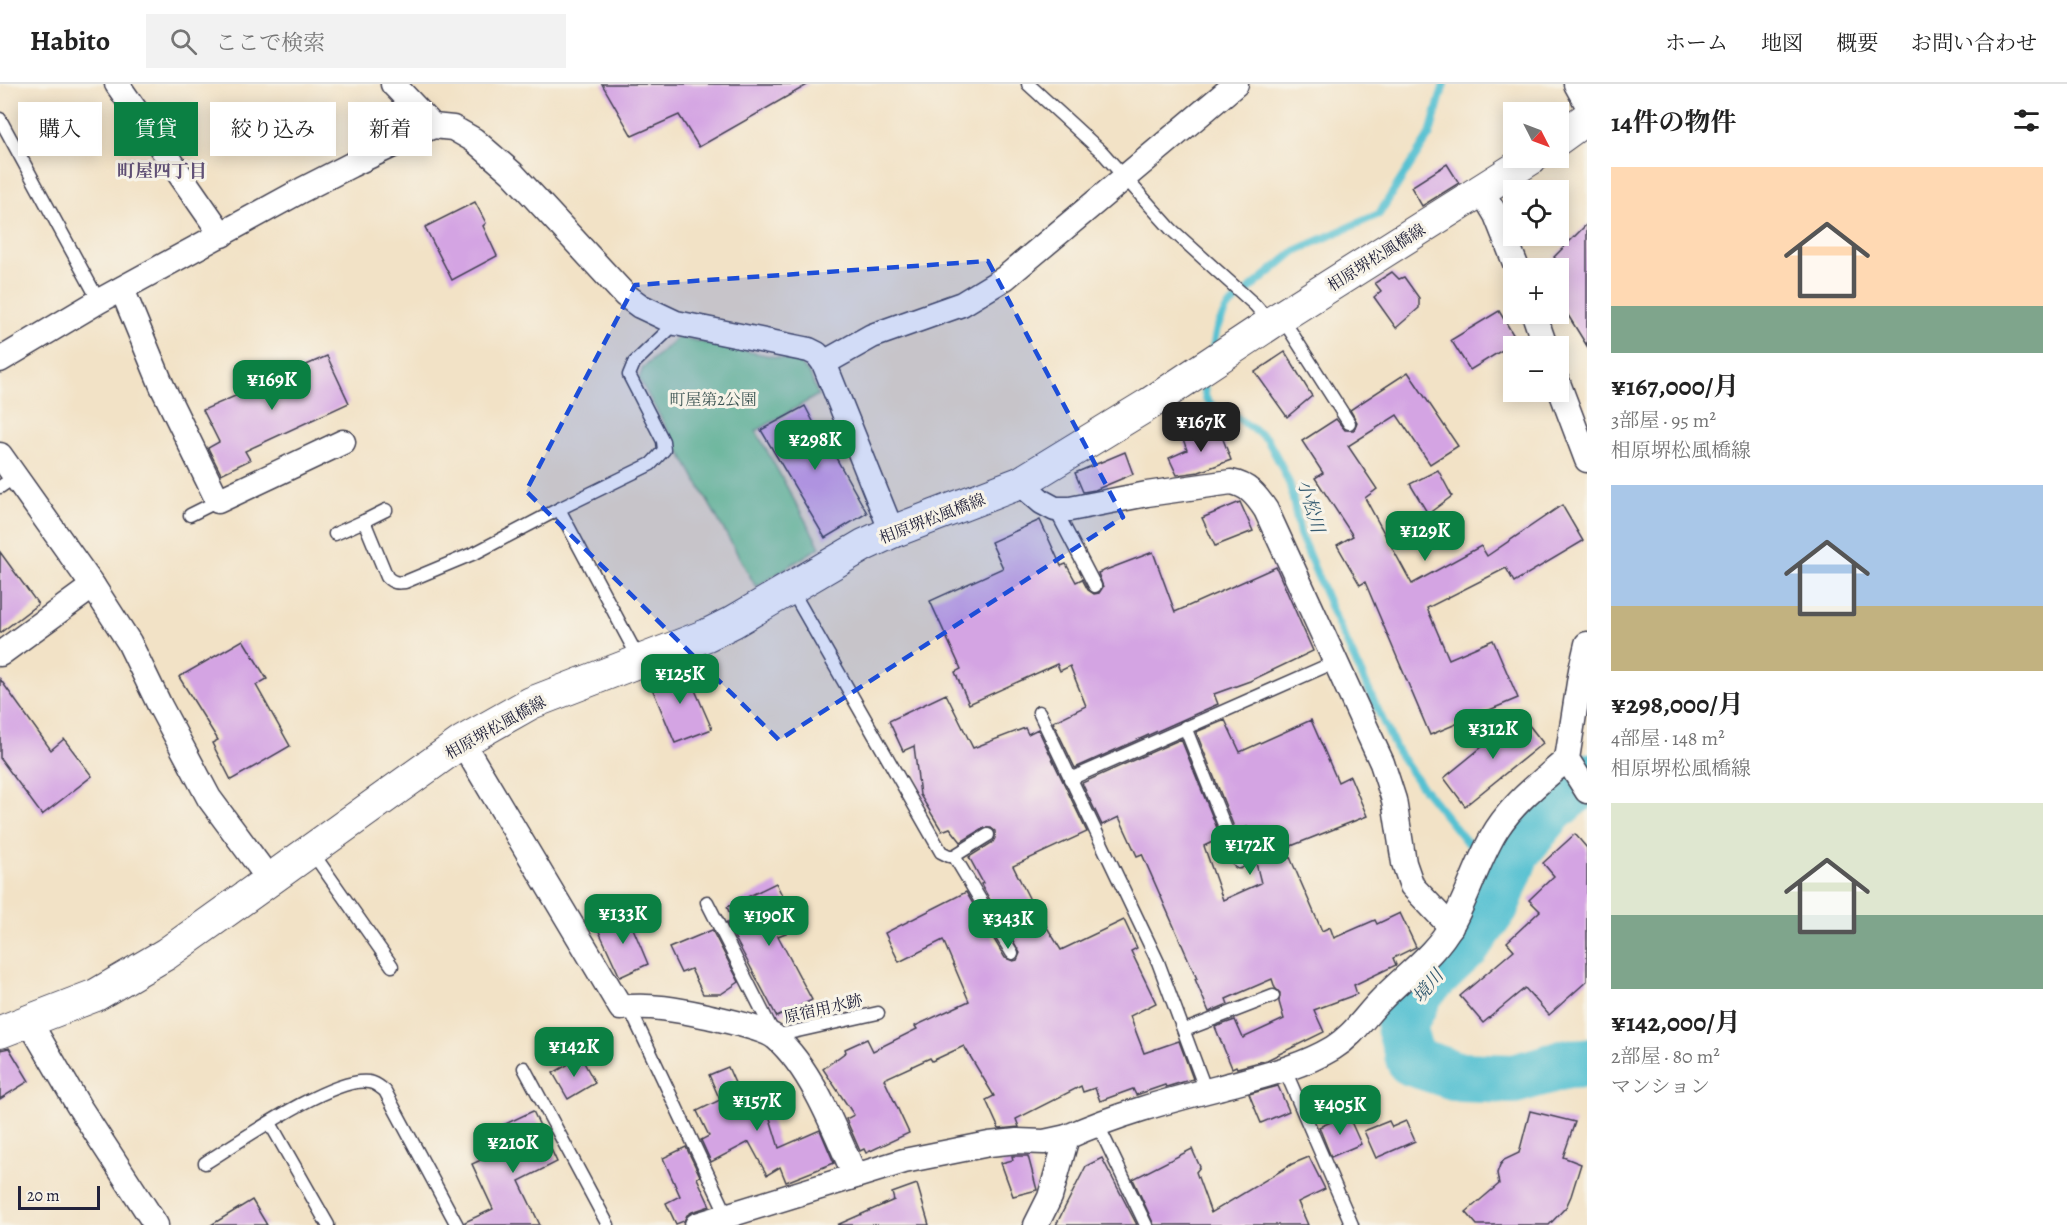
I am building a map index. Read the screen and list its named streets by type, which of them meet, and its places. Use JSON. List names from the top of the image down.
{
  "streets": {
    "street": ["相原堺松風橋線"],
    "lane": ["原宿用水跡"]
  },
  "districts": ["町屋四丁目"],
  "water": ["小松川", "境川"],
  "parks": ["町屋第2公園"],
  "scale_bar": "20 m",
  "north": "bottom right",
  "page": {
    "header": "Habito",
    "search": "ここで検索",
    "nav": [
      "ホーム",
      "地図",
      "概要",
      "お問い合わせ"
    ],
    "heading": "14件の物件",
    "map_buttons": ["+", "−"],
    "chip": [
      "購入",
      "賃貸",
      "絞り込み",
      "新着"
    ],
    "list": [
      {
        "name": "¥167,000/月",
        "note": "3部屋 · 95 m² · 相原堺松風橋線"
      },
      {
        "name": "¥298,000/月",
        "note": "4部屋 · 148 m² · 相原堺松風橋線"
      },
      {
        "name": "¥142,000/月",
        "note": "2部屋 · 80 m² · マンション"
      }
    ],
    "price": [
      "¥169K",
      "¥167K",
      "¥298K",
      "¥129K",
      "¥125K",
      "¥312K",
      "¥172K",
      "¥133K",
      "¥190K",
      "¥343K",
      "¥142K",
      "¥157K",
      "¥405K",
      "¥210K"
    ],
    "scale": "20 m"
  }
}
